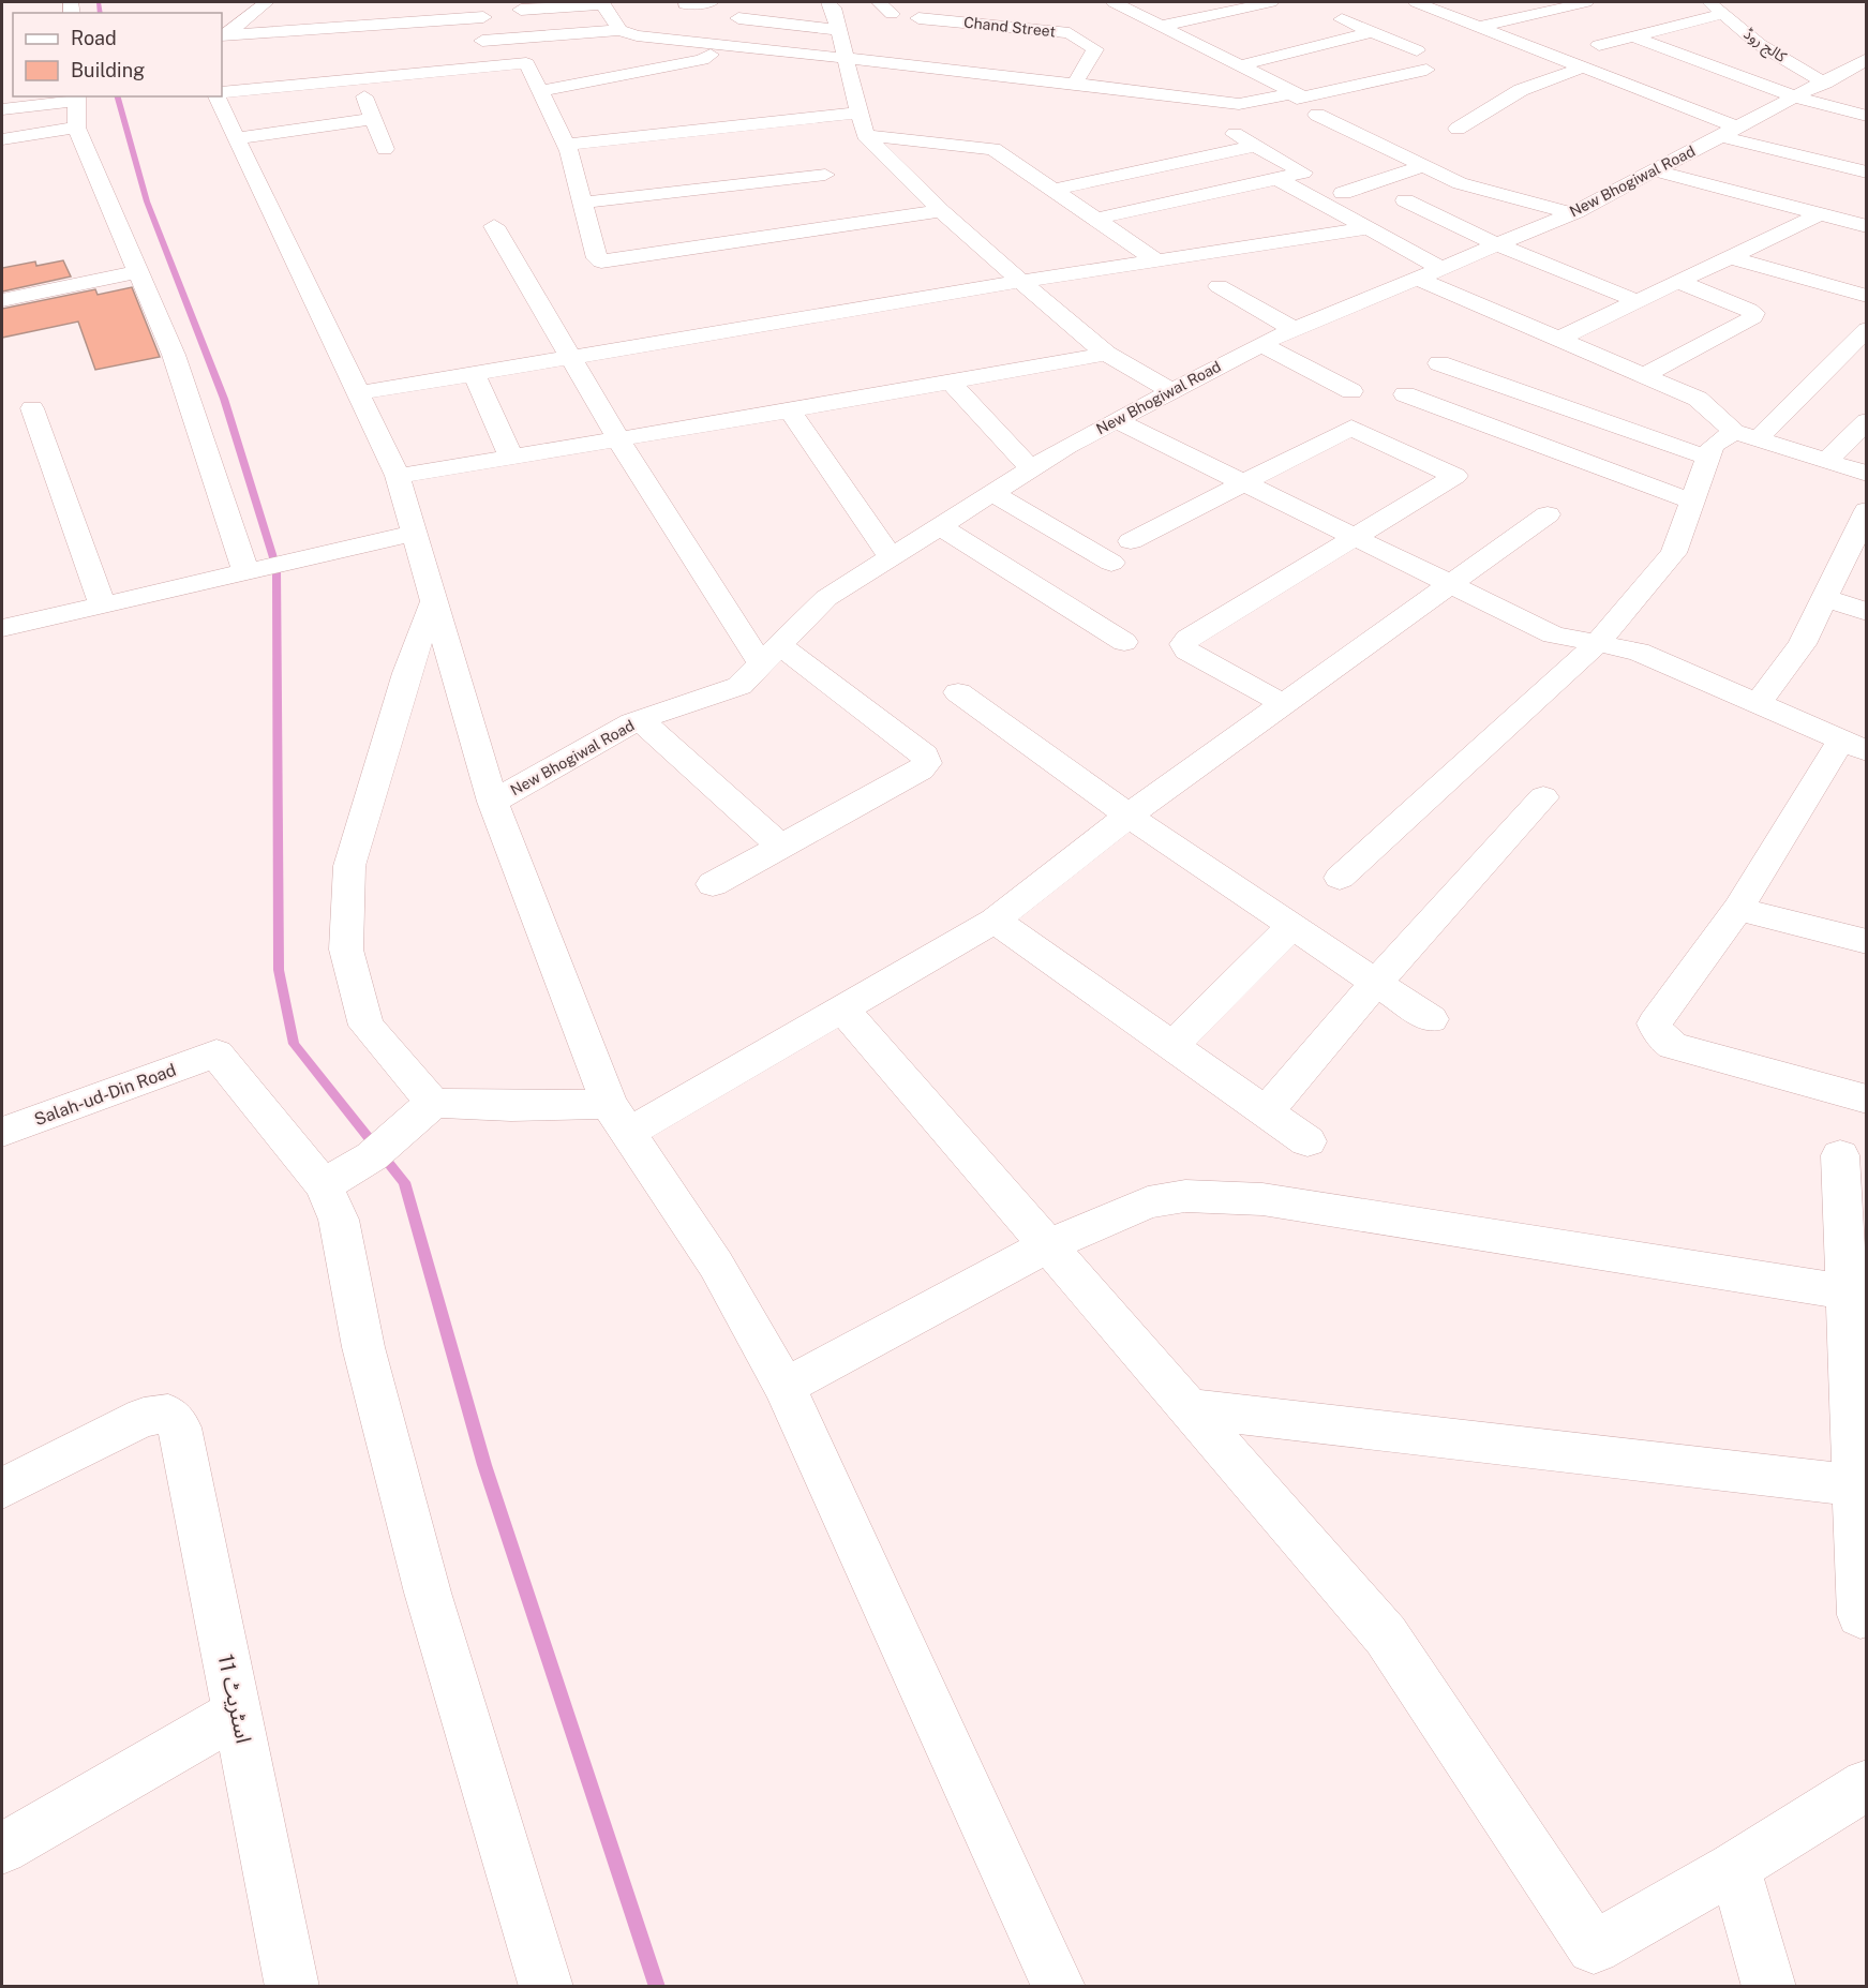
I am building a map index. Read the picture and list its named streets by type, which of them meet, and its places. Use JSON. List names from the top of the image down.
{
  "streets": {
    "street": [
      "Chand Street",
      "کالج روڈ",
      "New Bhogiwal Road",
      "Salah-ud-Din Road",
      "اسٹریٹ 11"
    ]
  },
  "crossings": [
    ["کالج روڈ", "New Bhogiwal Road"]
  ],
  "legend": ["Road", "Building"]
}
